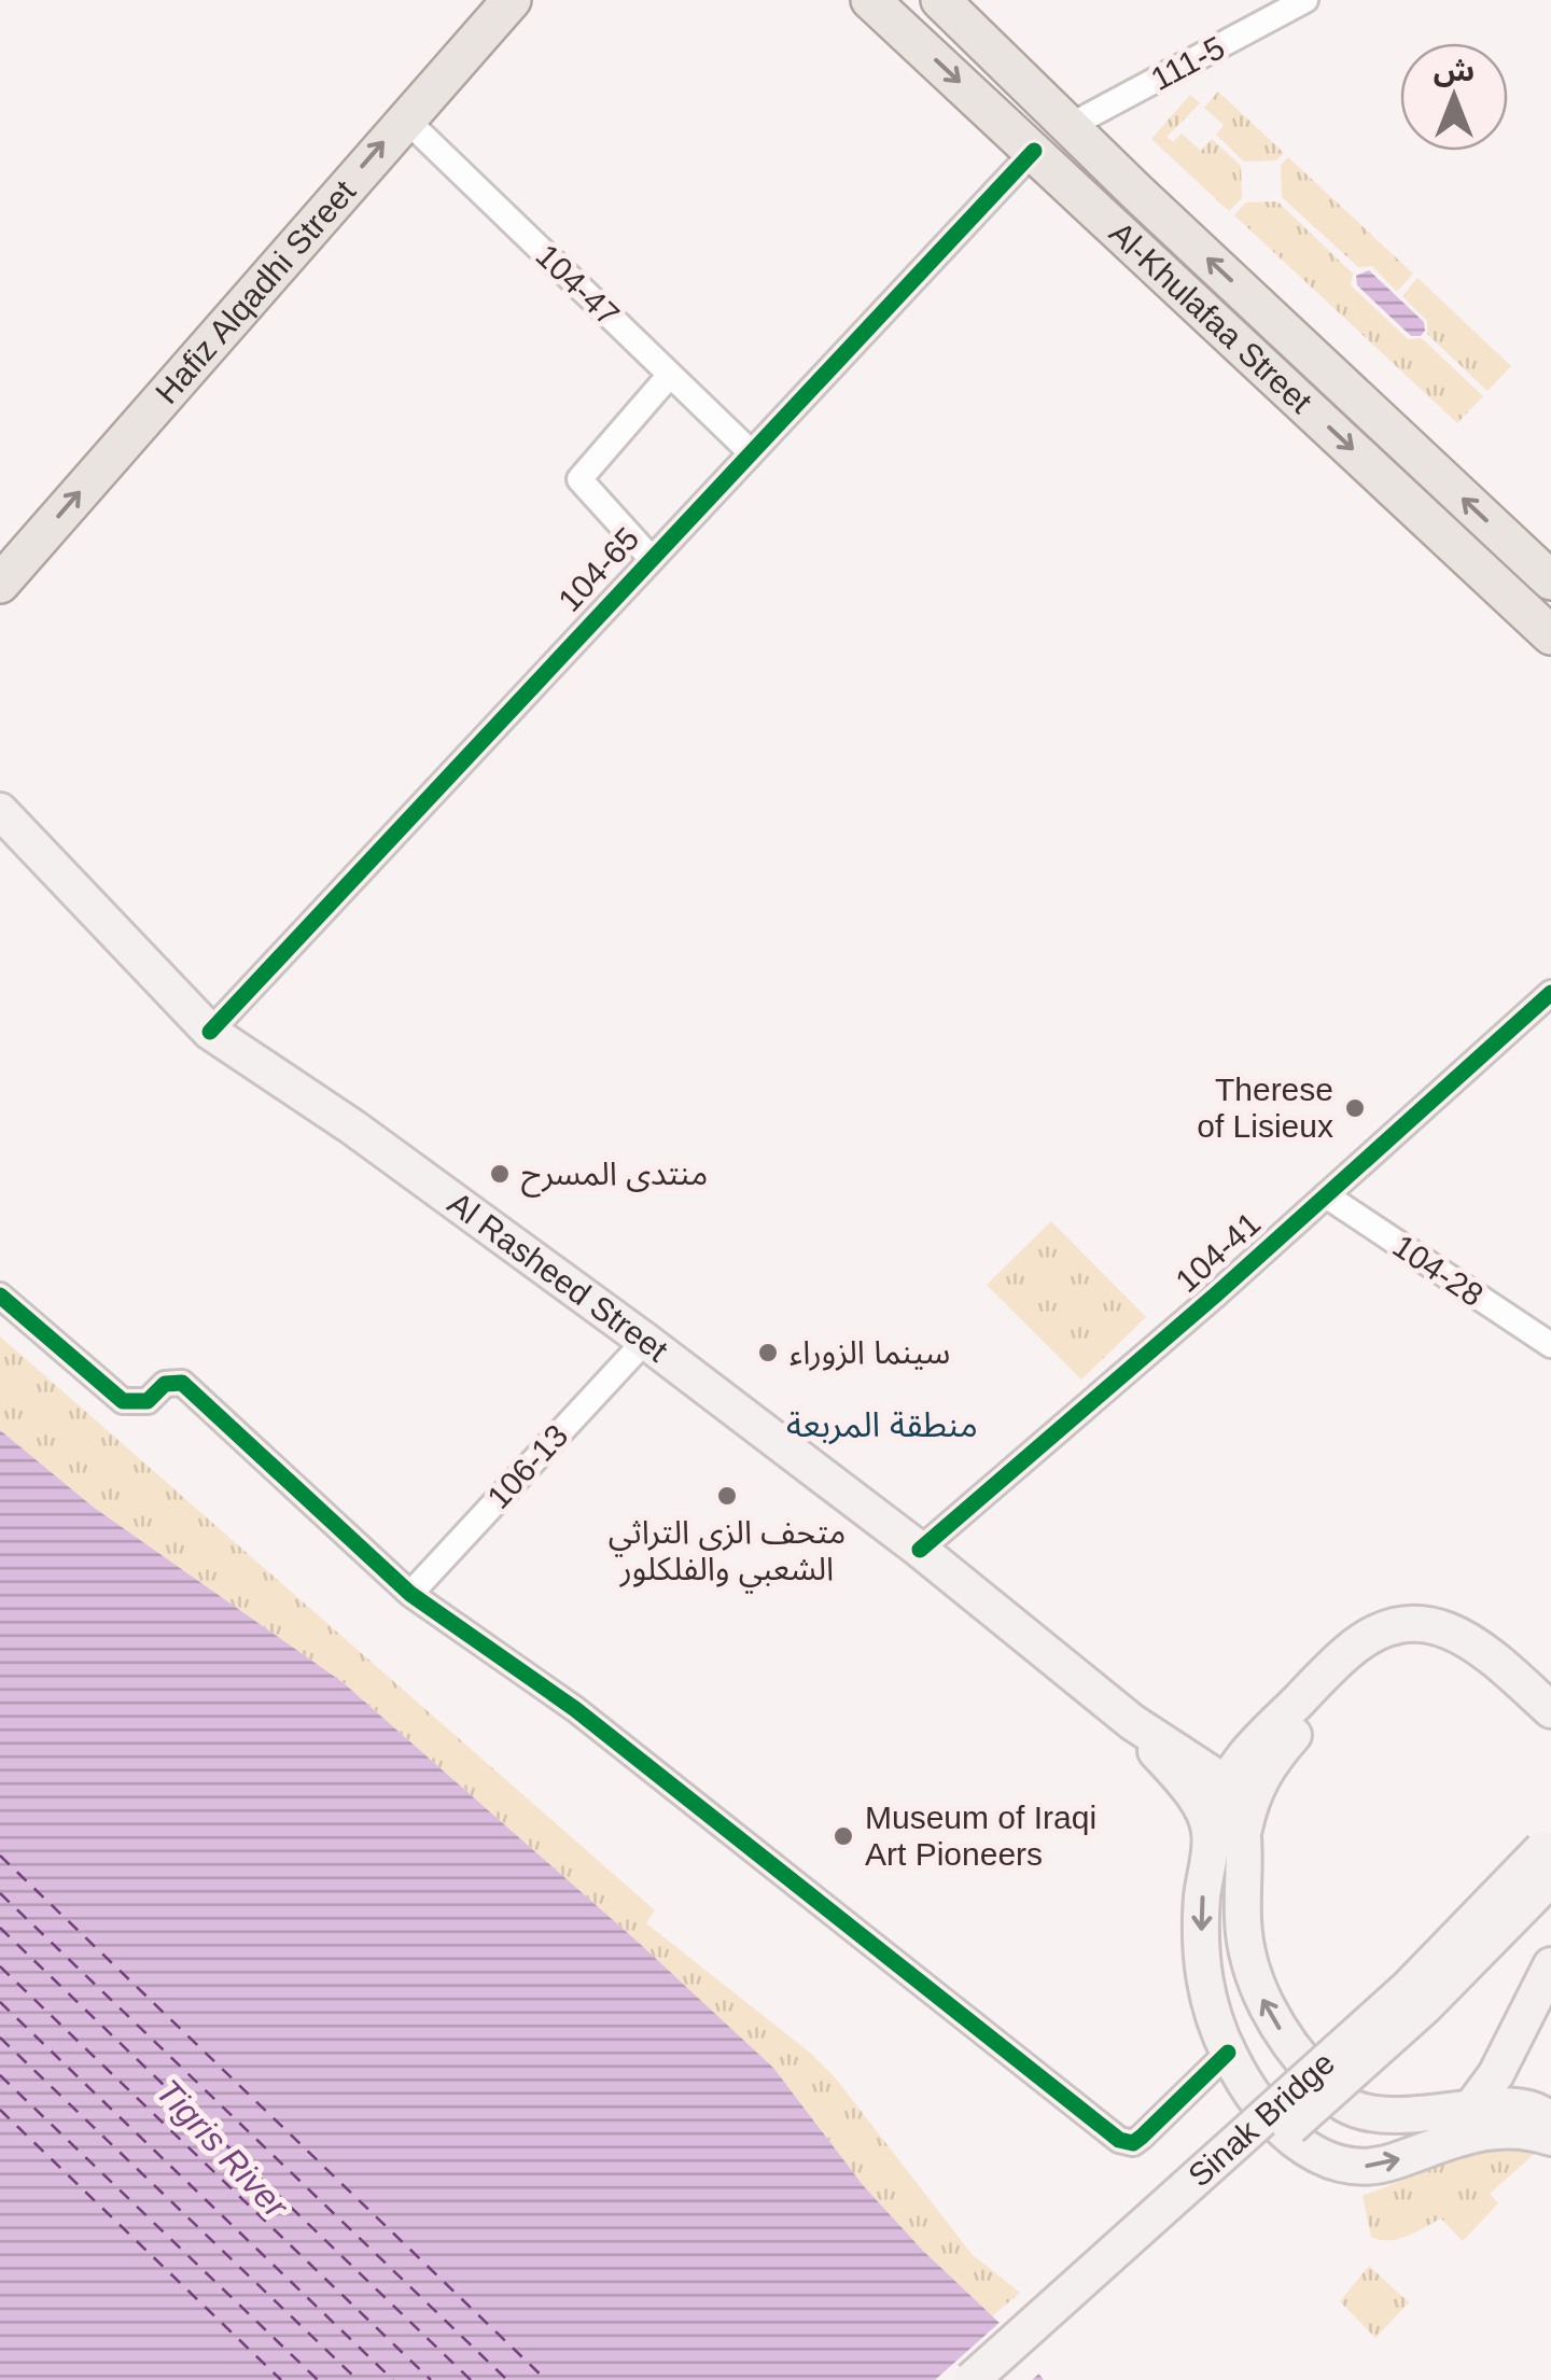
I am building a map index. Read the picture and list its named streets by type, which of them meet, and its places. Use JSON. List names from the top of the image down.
{
  "streets": {
    "main road": [
      "Hafiz Alqadhi Street",
      "Al-Khulafaa Street",
      "Al Rasheed Street",
      "Sinak Bridge"
    ],
    "street": [
      "111-5",
      "104-47",
      "104-65",
      "104-41",
      "104-28",
      "106-13"
    ]
  },
  "crossings": [
    ["111-5", "Al-Khulafaa Street"],
    ["104-47", "Hafiz Alqadhi Street"],
    ["104-47", "104-65"],
    ["Al-Khulafaa Street", "104-65"],
    ["104-65", "Al Rasheed Street"],
    ["104-41", "104-28"],
    ["104-41", "Al Rasheed Street"],
    ["Al Rasheed Street", "106-13"]
  ],
  "one_way": ["Hafiz Alqadhi Street"],
  "districts": ["منطقة المربعة"],
  "water": ["Tigris River"],
  "places": [
    "Therese of Lisieux",
    "منتدى المسرح",
    "سينما الزوراء",
    "متحف الزي التراثي الشعبي والفلكلور",
    "Museum of Iraqi Art Pioneers"
  ],
  "north": "top"
}
